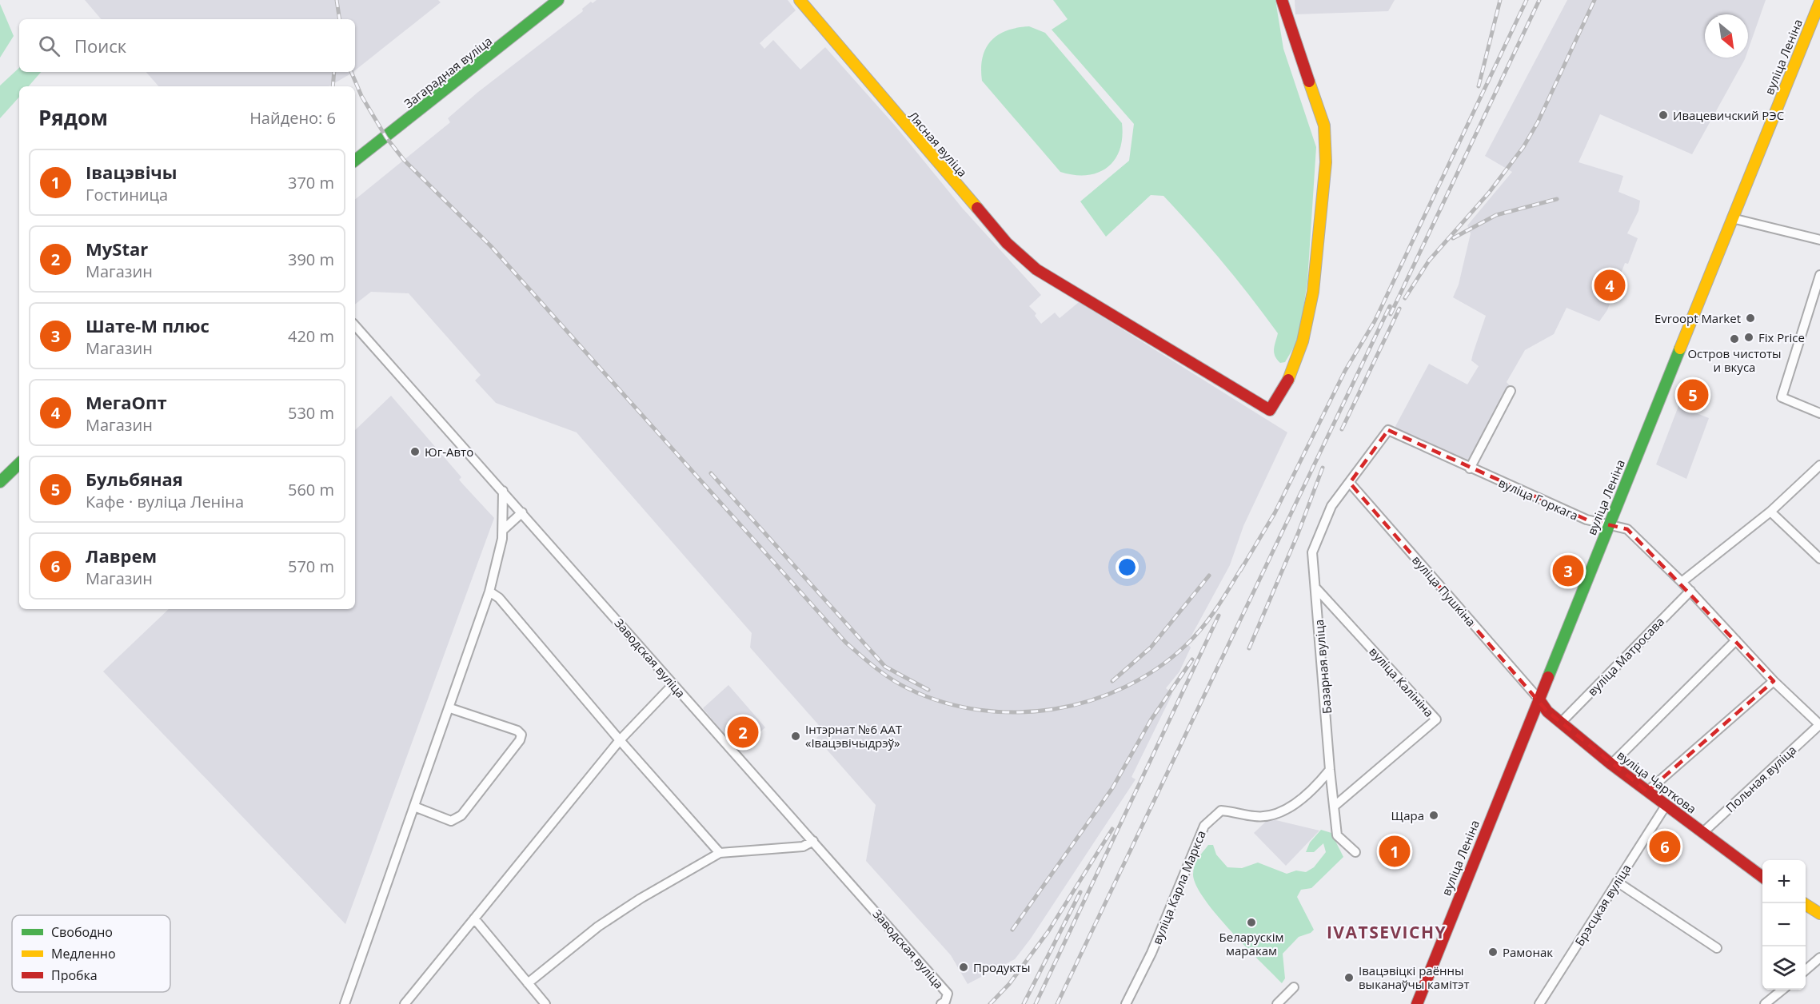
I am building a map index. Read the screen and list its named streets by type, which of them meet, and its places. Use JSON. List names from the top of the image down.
{
  "streets": {
    "main road": [
      "вуліца Леніна",
      "Загарадная вуліца",
      "Лясная вуліца",
      "вуліца Чарткова"
    ],
    "street": [
      "вуліца Горкага",
      "вуліца Пушкіна",
      "вуліца Матросава",
      "Заводская вуліца",
      "Базарная вуліца",
      "вуліца Калініна",
      "Польная вуліца",
      "вуліца Карла Маркса",
      "Брэсцкая вуліца"
    ]
  },
  "crossings": [
    ["вуліца Леніна", "вуліца Горкага"],
    ["вуліца Леніна", "вуліца Пушкіна"],
    ["вуліца Леніна", "вуліца Чарткова"],
    ["вуліца Горкага", "вуліца Пушкіна"],
    ["вуліца Горкага", "вуліца Матросава"],
    ["вуліца Горкага", "Базарная вуліца"],
    ["вуліца Горкага", "Польная вуліца"],
    ["вуліца Пушкіна", "Базарная вуліца"],
    ["вуліца Пушкіна", "вуліца Чарткова"],
    ["вуліца Матросава", "вуліца Чарткова"],
    ["Базарная вуліца", "вуліца Калініна"],
    ["Базарная вуліца", "вуліца Карла Маркса"],
    ["Польная вуліца", "вуліца Чарткова"],
    ["вуліца Чарткова", "Брэсцкая вуліца"]
  ],
  "districts": ["IVATSEVICHY"],
  "places": [
    "Ивацевичский РЭС",
    "Evroopt Market",
    "Fix Price",
    "Остров чистоты и вкуса",
    "Юг-Авто",
    "Інтэрнат №6 ААТ «Івацэвічыдрэў»",
    "Щара",
    "Беларускім маракам",
    "Рамонак",
    "Продукты",
    "Івацэвіцкі раённы выканаўчы камітэт"
  ],
  "legend": ["Свободно", "Медленно", "Пробка"],
  "north": "bottom right",
  "page": {
    "search": "Поиск",
    "heading": ["Рядом", "Найдено: 6"],
    "list": [
      {
        "mark": "1",
        "name": "Івацэвічы",
        "note": "Гостиница",
        "value": "370 m"
      },
      {
        "mark": "2",
        "name": "MyStar",
        "note": "Магазин",
        "value": "390 m"
      },
      {
        "mark": "3",
        "name": "Шате-М плюс",
        "note": "Магазин",
        "value": "420 m"
      },
      {
        "mark": "4",
        "name": "МегаОпт",
        "note": "Магазин",
        "value": "530 m"
      },
      {
        "mark": "5",
        "name": "Бульбяная",
        "note": "Кафе · вуліца Леніна",
        "value": "560 m"
      },
      {
        "mark": "6",
        "name": "Лаврем",
        "note": "Магазин",
        "value": "570 m"
      }
    ],
    "pins": [
      "4",
      "5",
      "3",
      "2",
      "6",
      "1"
    ],
    "map_buttons": ["+", "−"]
  }
}
